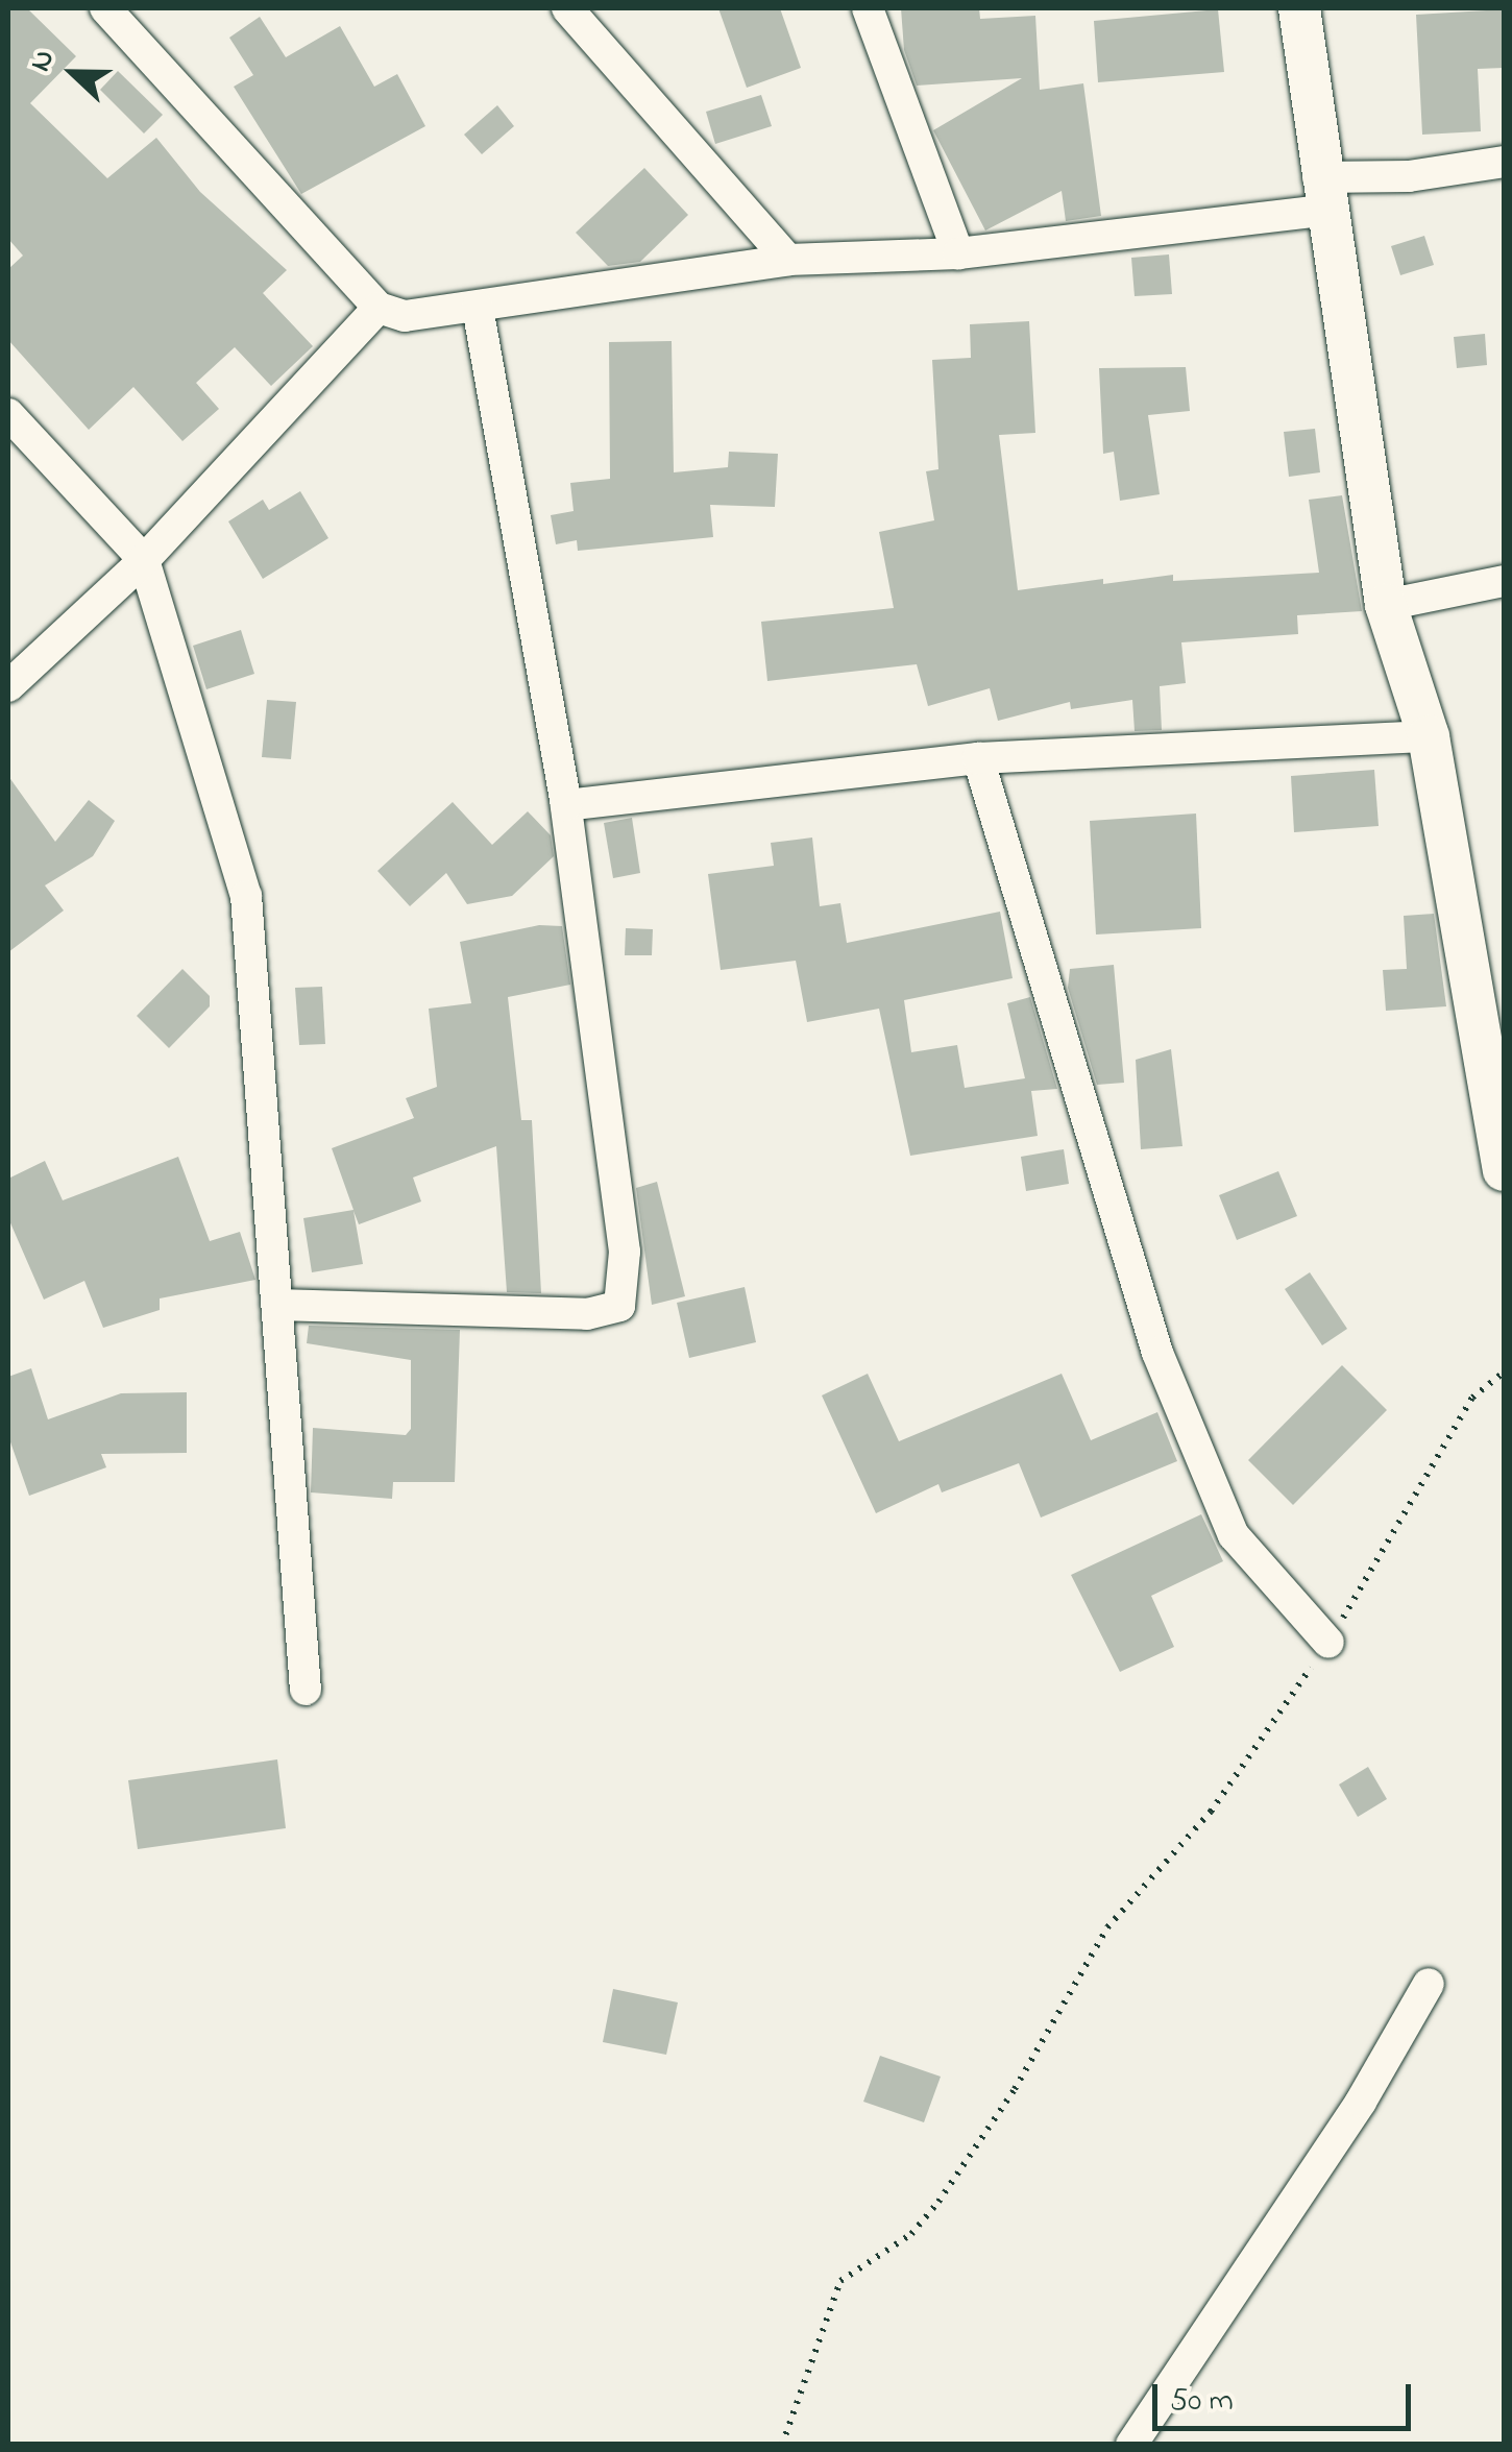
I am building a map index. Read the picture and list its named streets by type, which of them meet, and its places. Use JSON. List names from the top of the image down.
{
  "scale_bar": "50 m",
  "north": "left"
}
